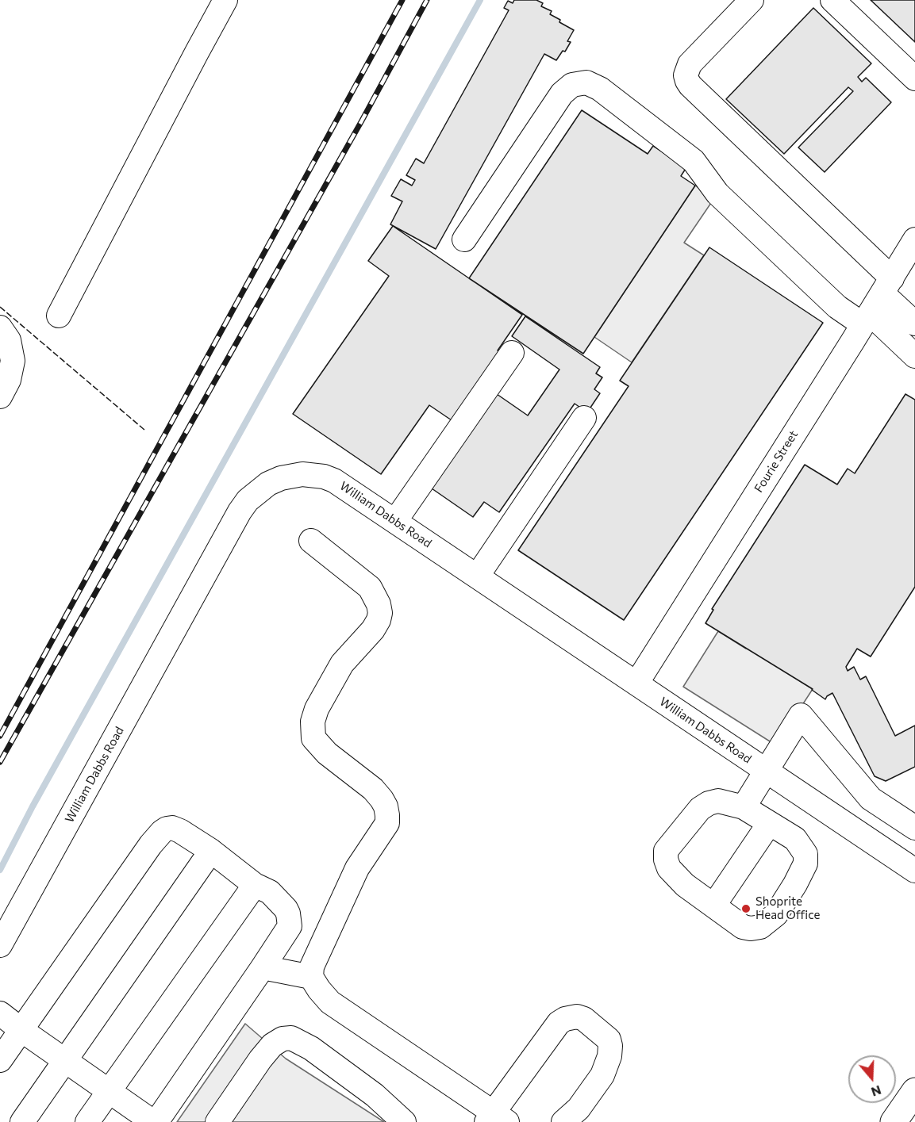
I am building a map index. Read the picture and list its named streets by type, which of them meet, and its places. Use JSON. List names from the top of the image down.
{
  "streets": {
    "street": ["Fourie Street", "William Dabbs Road"]
  },
  "crossings": [
    ["Fourie Street", "William Dabbs Road"]
  ],
  "places": ["Shoprite Head Office"],
  "north": "bottom"
}
